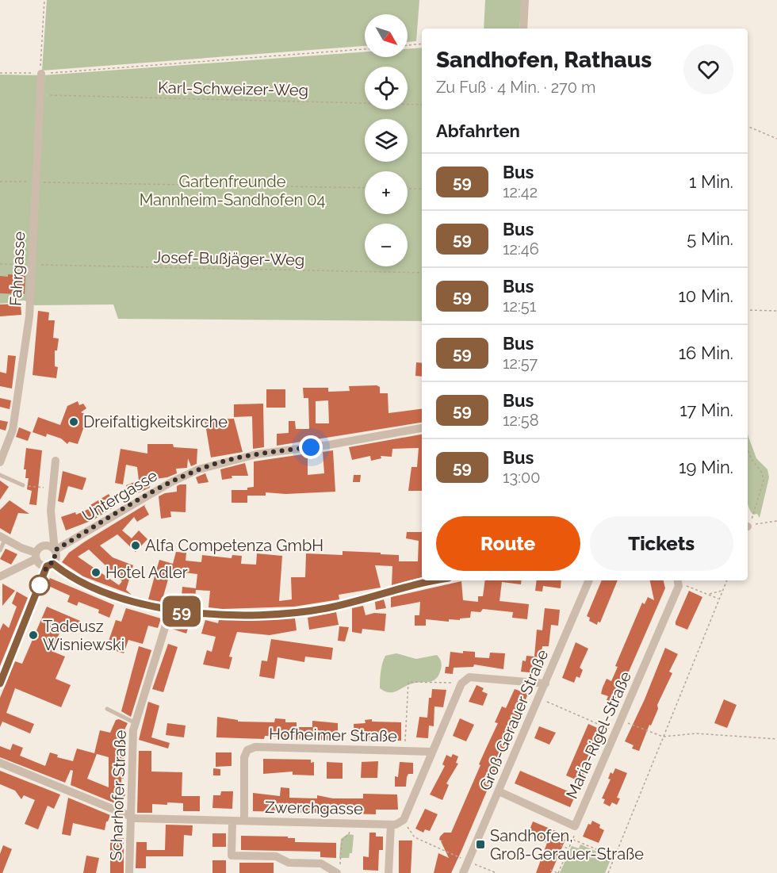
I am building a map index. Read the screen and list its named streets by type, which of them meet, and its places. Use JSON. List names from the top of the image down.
{
  "streets": {
    "street": [
      "Fahrgasse",
      "Untergasse",
      "Groß-Gerauer Straße",
      "Hofheimer Straße",
      "Maria-Rigel-Straße",
      "Scharhofer Straße",
      "Zwerchgasse"
    ],
    "path": ["Karl-Schweizer-Weg", "Josef-Bußjäger-Weg"]
  },
  "crossings": [
    ["Karl-Schweizer-Weg", "Fahrgasse"],
    ["Josef-Bußjäger-Weg", "Fahrgasse"],
    ["Hofheimer Straße", "Zwerchgasse"],
    ["Scharhofer Straße", "Zwerchgasse"]
  ],
  "parks": ["Gartenfreunde Mannheim-Sandhofen 04"],
  "places": {
    "other": [
      "Dreifaltigkeitskirche",
      "Alfa Competenza GmbH",
      "Hotel Adler",
      "Tadeusz Wisniewski"
    ],
    "transit": ["Sandhofen, Groß-Gerauer-Straße"]
  },
  "lines": ["bus line 59"],
  "north": "bottom right",
  "page": {
    "on_map": "59",
    "map_buttons": ["+", "−"],
    "heading": [
      ["Sandhofen, Rathaus", "Zu Fuß · 4 Min. · 270 m"],
      "Abfahrten"
    ],
    "list": [
      {
        "mark": "59",
        "name": "Bus",
        "note": "12:42",
        "value": "1 Min."
      },
      {
        "mark": "59",
        "name": "Bus",
        "note": "12:46",
        "value": "5 Min."
      },
      {
        "mark": "59",
        "name": "Bus",
        "note": "12:51",
        "value": "10 Min."
      },
      {
        "mark": "59",
        "name": "Bus",
        "note": "12:57",
        "value": "16 Min."
      },
      {
        "mark": "59",
        "name": "Bus",
        "note": "12:58",
        "value": "17 Min."
      },
      {
        "mark": "59",
        "name": "Bus",
        "note": "13:00",
        "value": "19 Min."
      }
    ],
    "buttons": ["Route", "Tickets"]
  }
}
